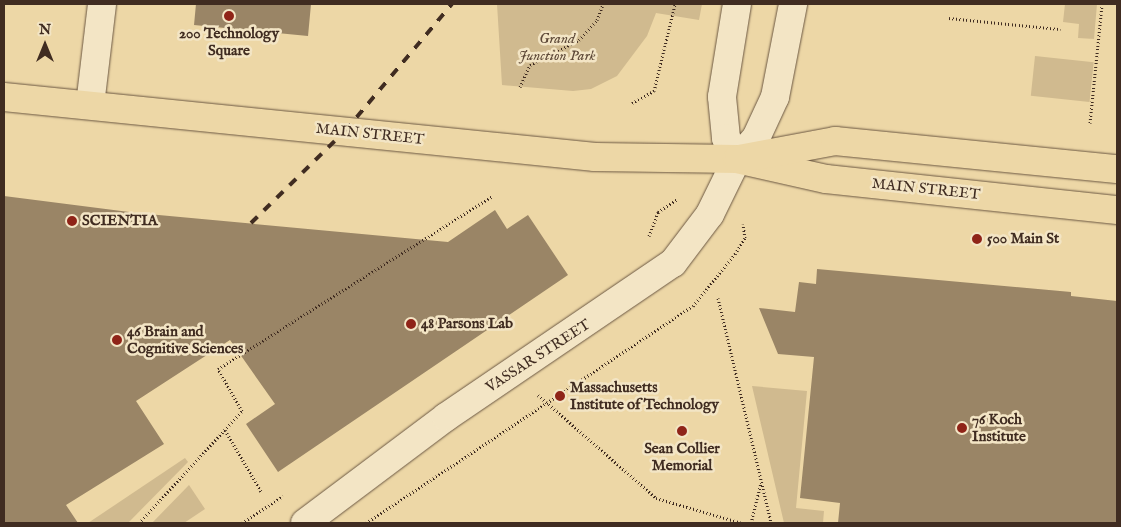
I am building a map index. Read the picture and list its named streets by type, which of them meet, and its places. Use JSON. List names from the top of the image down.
{
  "streets": {
    "main road": ["MAIN STREET", "VASSAR STREET"]
  },
  "crossings": [
    ["MAIN STREET", "VASSAR STREET"]
  ],
  "parks": ["Grand Junction Park"],
  "places": [
    "200 Technology Square",
    "SCIENTIA",
    "500 Main St",
    "48 Parsons Lab",
    "46 Brain and Cognitive Sciences",
    "Massachusetts Institute of Technology",
    "76 Koch Institute",
    "Sean Collier Memorial"
  ],
  "north": "top"
}
